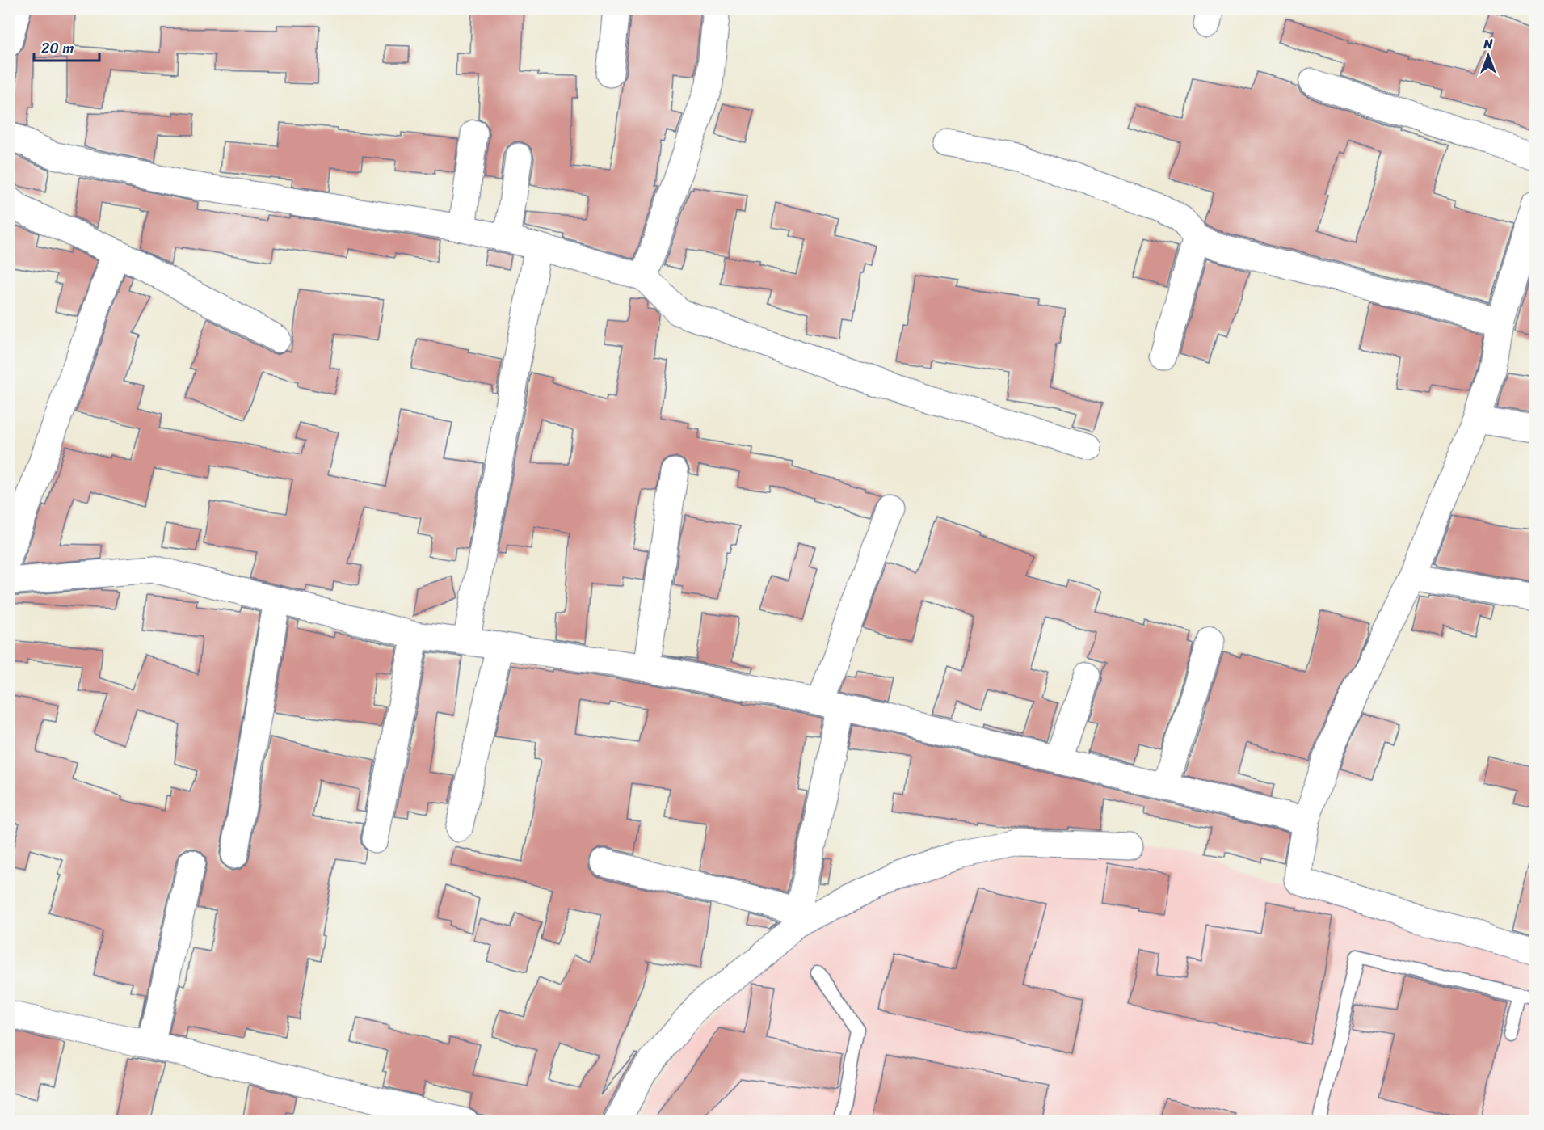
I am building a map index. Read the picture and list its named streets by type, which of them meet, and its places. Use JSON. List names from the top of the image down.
{
  "scale_bar": "20 m",
  "north": "top"
}
